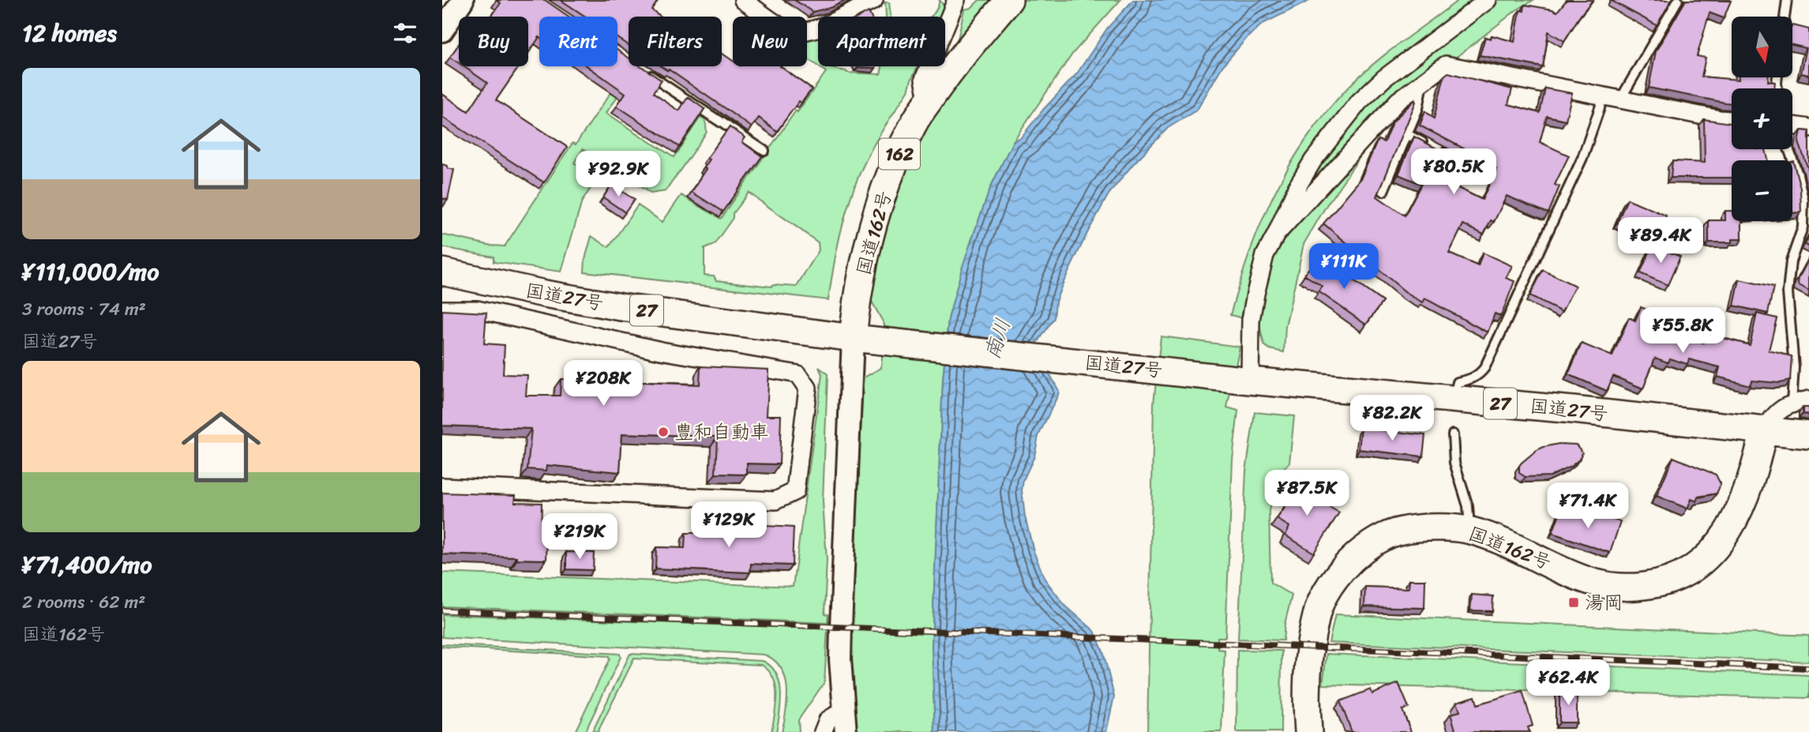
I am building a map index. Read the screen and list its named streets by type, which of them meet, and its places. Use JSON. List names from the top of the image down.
{
  "streets": {
    "highway": [
      "162",
      "国道162号",
      "国道27号",
      "27"
    ]
  },
  "crossings": [
    ["国道162号", "国道27号"]
  ],
  "water": ["南川"],
  "places": {
    "other": ["豊和自動車"],
    "transit": ["湯岡"]
  },
  "north": "bottom",
  "page": {
    "heading": "12 homes",
    "map_buttons": ["+", "−"],
    "chip": [
      "Buy",
      "Rent",
      "Filters",
      "New",
      "Apartment"
    ],
    "list": [
      {
        "name": "¥111,000/mo",
        "note": "3 rooms · 74 m² · 国道27号"
      },
      {
        "name": "¥71,400/mo",
        "note": "2 rooms · 62 m² · 国道162号"
      }
    ],
    "price": [
      "¥80.5K",
      "¥92.9K",
      "¥89.4K",
      "¥111K",
      "¥55.8K",
      "¥208K",
      "¥82.2K",
      "¥87.5K",
      "¥71.4K",
      "¥129K",
      "¥219K",
      "¥62.4K"
    ]
  }
}
